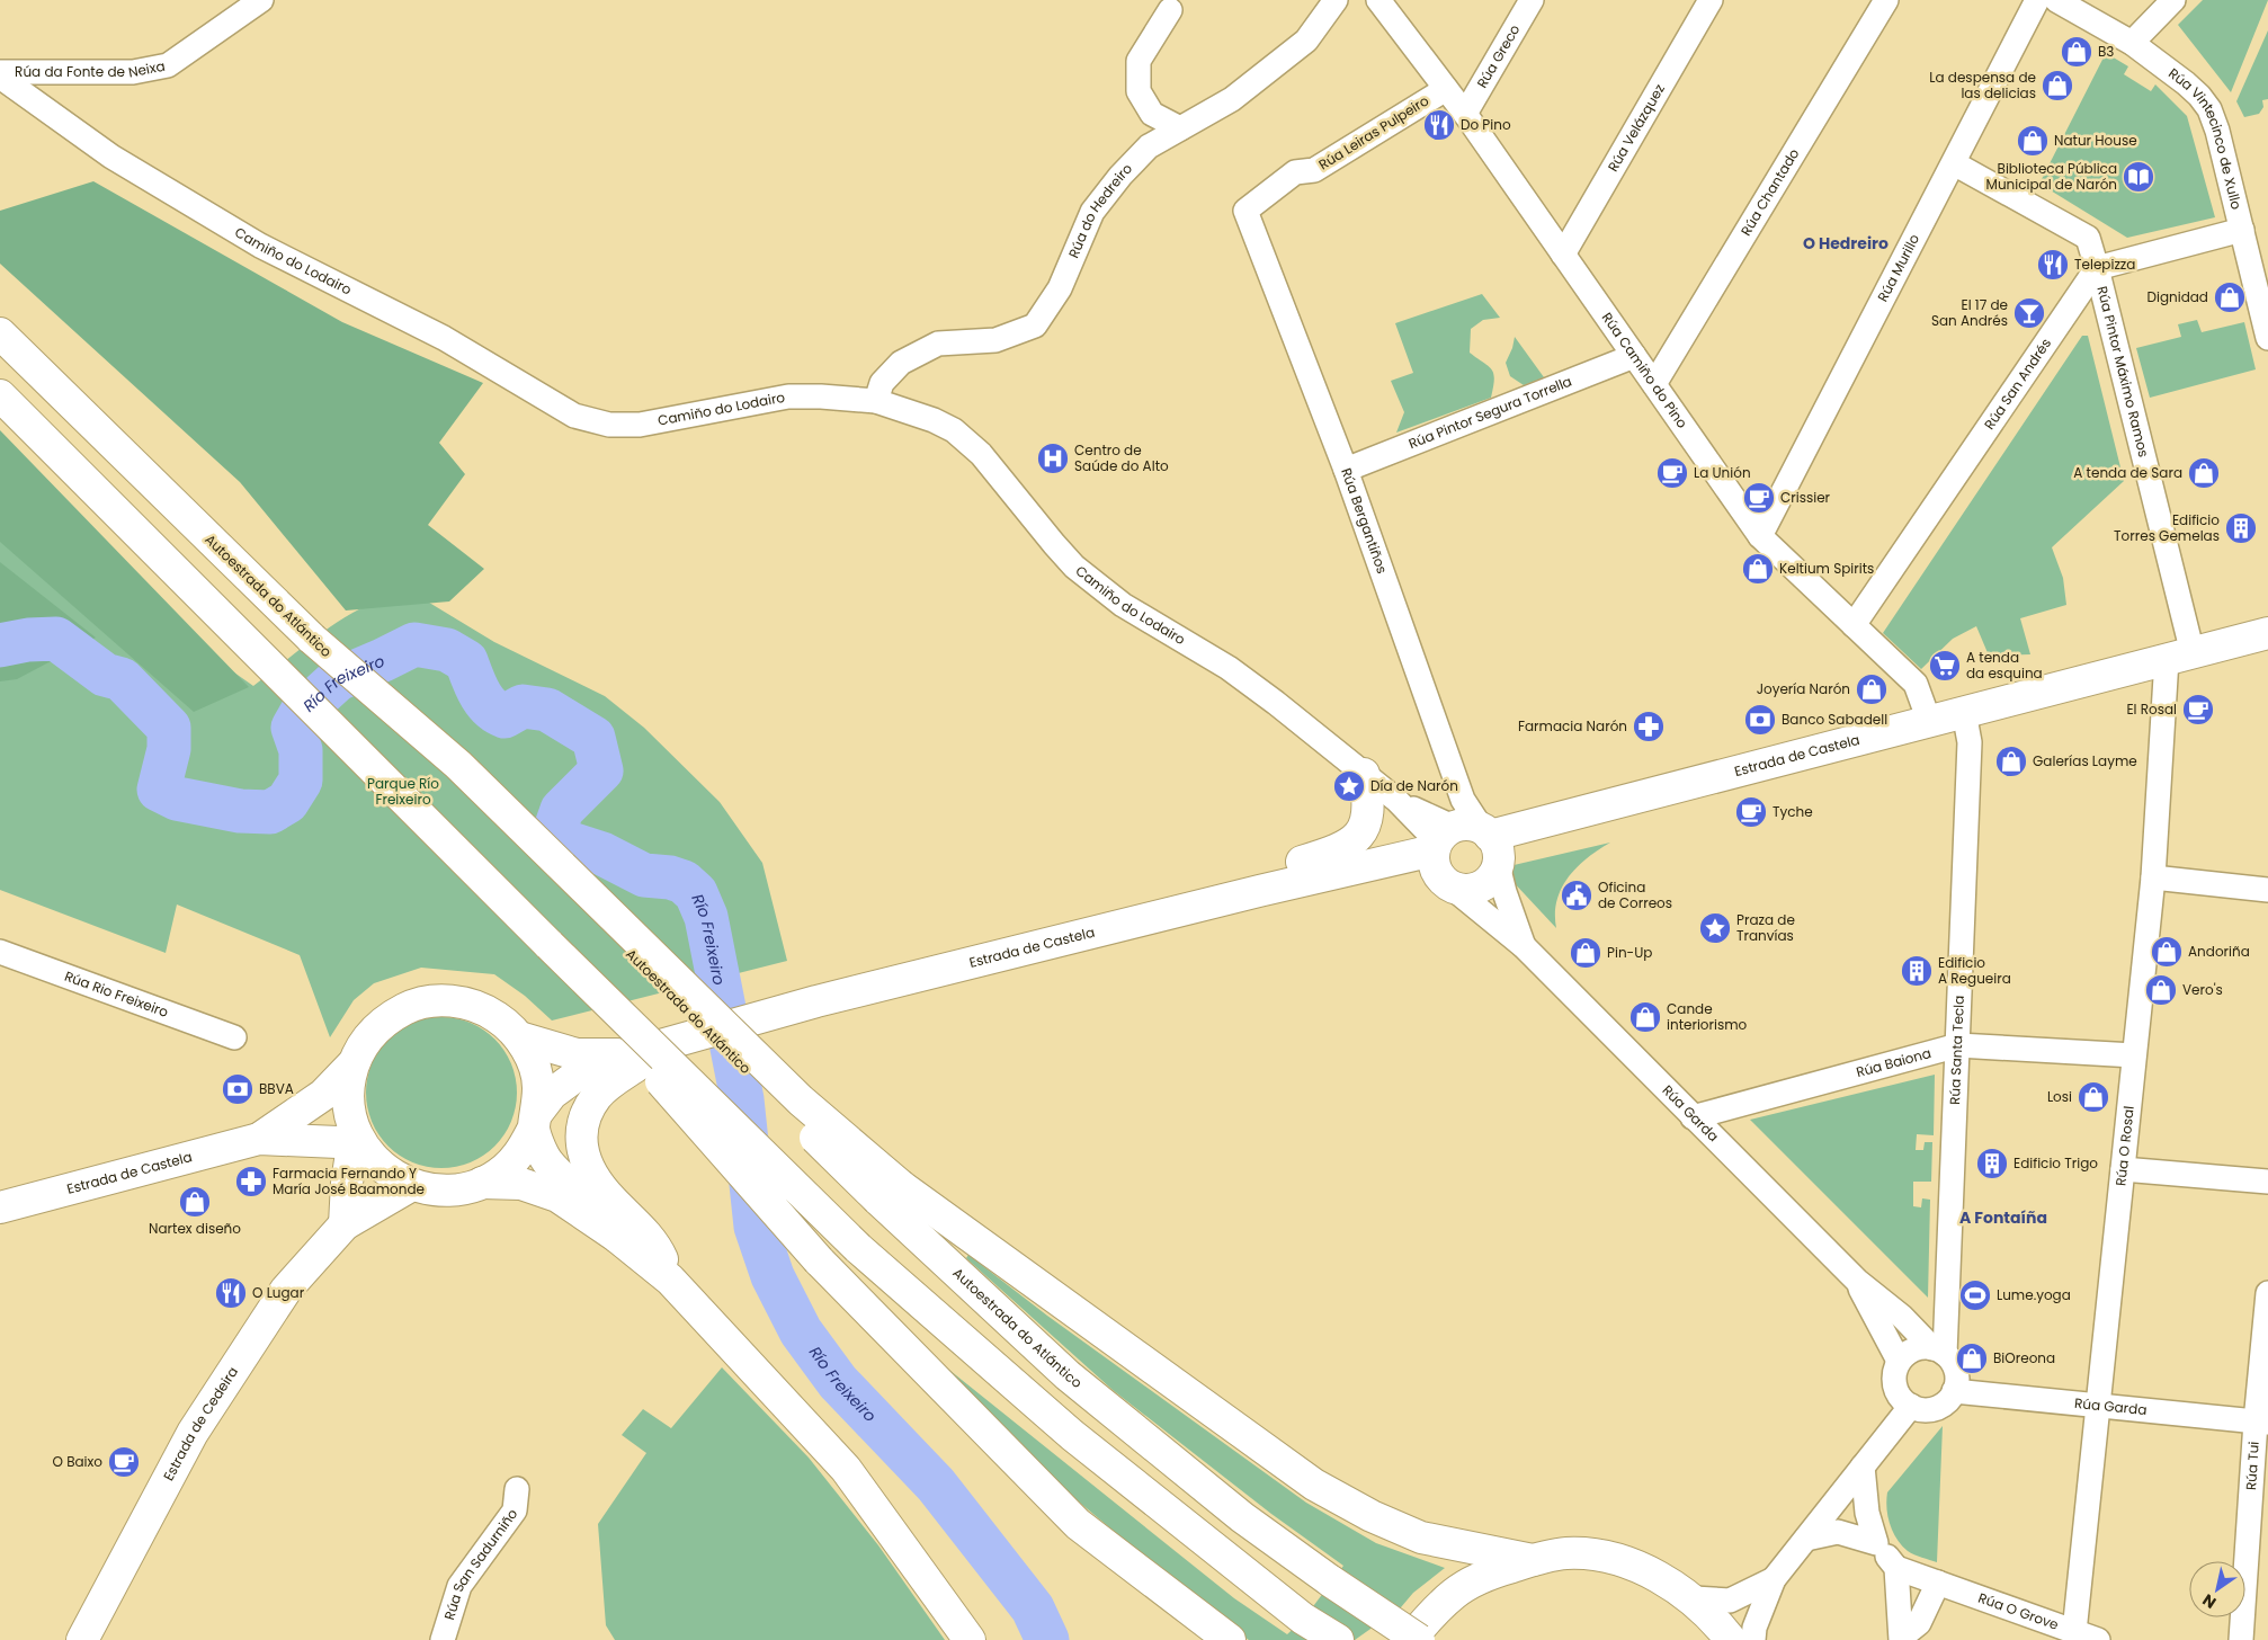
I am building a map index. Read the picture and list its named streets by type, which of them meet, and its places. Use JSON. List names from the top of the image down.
{
  "streets": {
    "main road": ["Autoestrada do Atlántico", "Estrada de Castela", "Estrada de Cedeira"],
    "street": [
      "Rúa Greco",
      "Rúa da Fonte de Neixa",
      "Rúa Velázquez",
      "Rúa Leiras Pulpeiro",
      "Rúa Vintecinco de Xullo",
      "Rúa Chantado",
      "Rúa do Hedreiro",
      "Camiño do Lodairo",
      "Rúa Murillo",
      "Rúa Camiño do Pino",
      "Rúa Pintor Máximo Ramos",
      "Rúa San Andrés",
      "Rúa Pintor Segura Torrella",
      "Rúa Bergantiños",
      "Rúa Rio Freixeiro",
      "Rúa Santa Tecla",
      "Rúa Baiona",
      "Rúa Garda",
      "Rúa O Rosal",
      "Rúa Tui",
      "Rúa San Sadurniño",
      "Rúa O Grove"
    ]
  },
  "crossings": [
    ["Rúa Greco", "Rúa Camiño do Pino"],
    ["Rúa Velázquez", "Rúa Camiño do Pino"],
    ["Rúa Leiras Pulpeiro", "Rúa Camiño do Pino"],
    ["Rúa Leiras Pulpeiro", "Rúa Bergantiños"],
    ["Rúa Chantado", "Rúa Camiño do Pino"],
    ["Rúa do Hedreiro", "Camiño do Lodairo"],
    ["Camiño do Lodairo", "Rúa Bergantiños"],
    ["Camiño do Lodairo", "Estrada de Castela"],
    ["Camiño do Lodairo", "Rúa Garda"],
    ["Rúa Murillo", "Rúa Camiño do Pino"],
    ["Rúa Murillo", "Rúa Pintor Máximo Ramos"],
    ["Rúa Camiño do Pino", "Rúa San Andrés"],
    ["Rúa Camiño do Pino", "Rúa Pintor Segura Torrella"],
    ["Rúa Camiño do Pino", "Estrada de Castela"],
    ["Rúa Pintor Máximo Ramos", "Rúa San Andrés"],
    ["Rúa Pintor Máximo Ramos", "Estrada de Castela"],
    ["Rúa Pintor Máximo Ramos", "Rúa O Rosal"],
    ["Rúa Pintor Segura Torrella", "Rúa Bergantiños"],
    ["Rúa Bergantiños", "Estrada de Castela"],
    ["Rúa Bergantiños", "Rúa Garda"],
    ["Estrada de Castela", "Rúa Santa Tecla"],
    ["Estrada de Castela", "Rúa Garda"],
    ["Estrada de Castela", "Rúa O Rosal"],
    ["Rúa Santa Tecla", "Rúa Baiona"],
    ["Rúa Santa Tecla", "Rúa Garda"],
    ["Rúa Baiona", "Rúa Garda"],
    ["Rúa Baiona", "Rúa O Rosal"],
    ["Rúa Garda", "Rúa O Rosal"],
    ["Rúa Garda", "Rúa Tui"],
    ["Rúa O Rosal", "Rúa O Grove"]
  ],
  "districts": ["O Hedreiro", "A Fontaíña"],
  "water": ["Río Freixeiro"],
  "parks": ["Parque Río Freixeiro"],
  "places": {
    "shop": [
      "B3",
      "La despensa de las delicias",
      "Natur House",
      "Dignidad",
      "A tenda de Sara",
      "Keltium Spirits",
      "Joyería Narón",
      "Galerías Layme",
      "Andoriña",
      "Pin-Up",
      "Vero's",
      "Cande interiorismo",
      "Losi",
      "Nartex diseño",
      "BiOreona"
    ],
    "restaurant": ["Do Pino", "Telepizza", "O Lugar"],
    "library": ["Biblioteca Pública Municipal de Narón"],
    "bar": ["El 17 de San Andrés"],
    "hospital": ["Centro de Saúde do Alto"],
    "cafe": [
      "La Unión",
      "Crissier",
      "El Rosal",
      "Tyche",
      "O Baixo"
    ],
    "building": ["Edificio Torres Gemelas", "Edificio A Regueira", "Edificio Trigo"],
    "supermarket": ["A tenda da esquina"],
    "bank": ["Banco Sabadell", "BBVA"],
    "pharmacy": ["Farmacia Narón", "Farmacia Fernando Y María José Baamonde"],
    "place": ["Día de Narón", "Praza de Tranvías"],
    "public building": ["Oficina de Correos"],
    "sports": ["Lume.yoga"]
  },
  "north": "bottom left"
}
